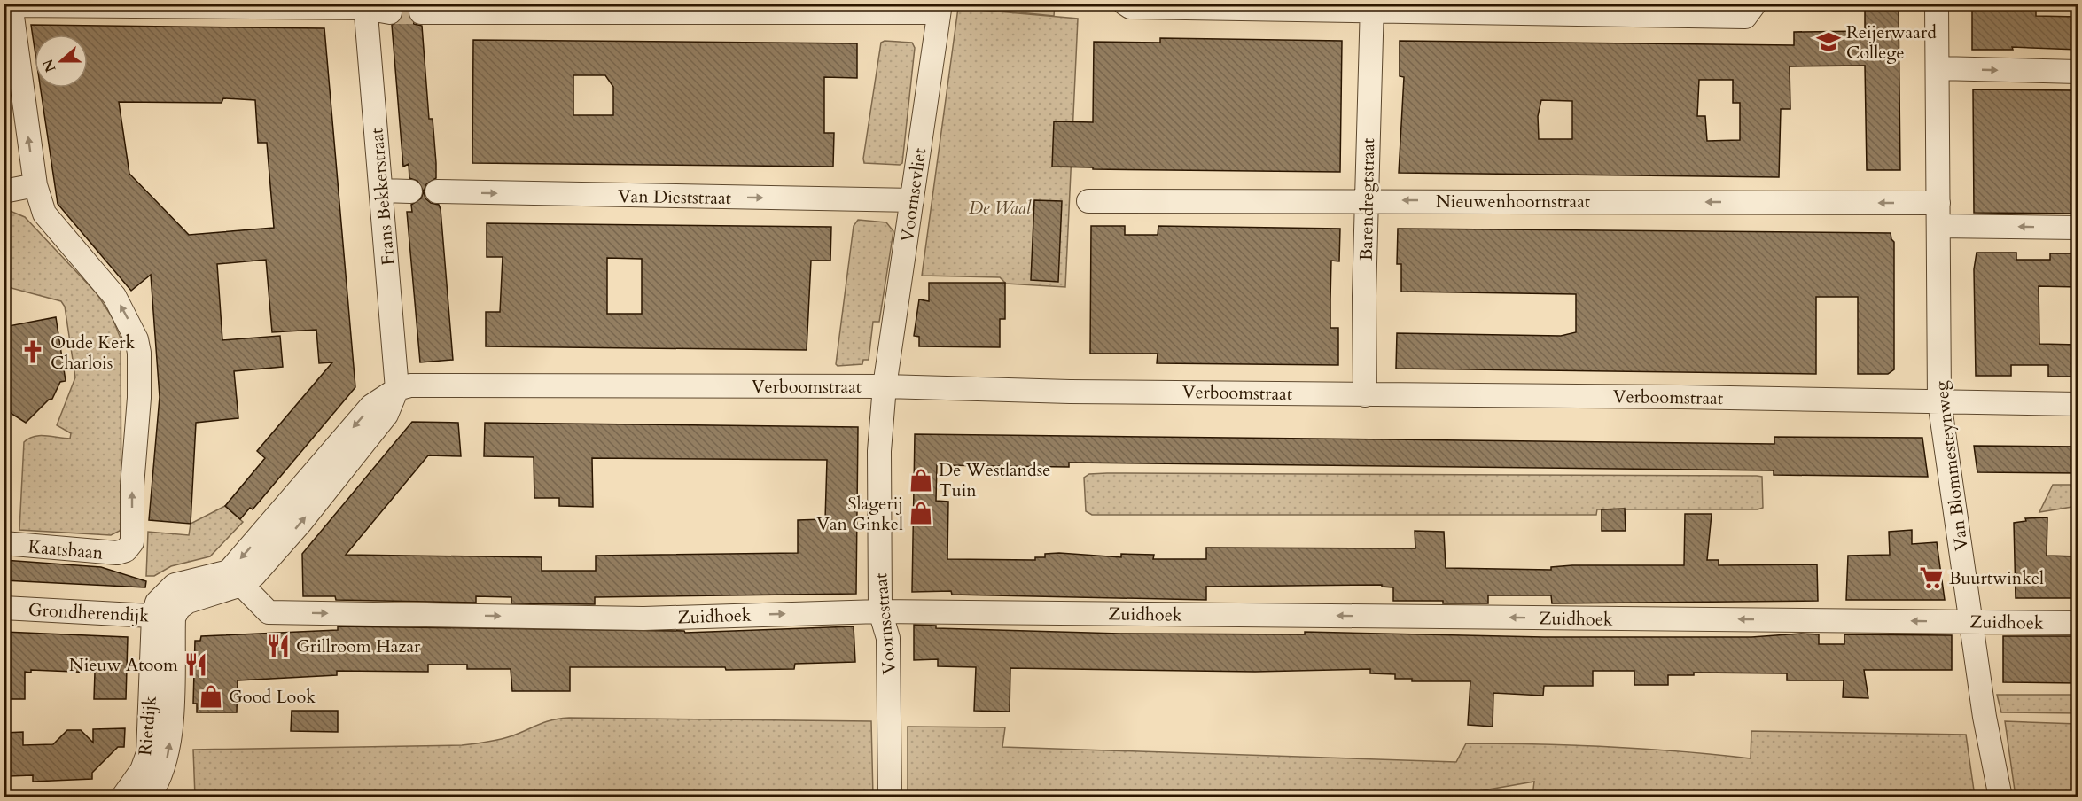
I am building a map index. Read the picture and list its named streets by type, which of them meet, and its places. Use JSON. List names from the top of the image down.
{
  "streets": {
    "street": [
      "Voornsevliet",
      "Frans Bekkerstraat",
      "Van Dieststraat",
      "Barendregtstraat",
      "Nieuwenhoornstraat",
      "Verboomstraat",
      "Van Blommesteynweg",
      "Kaatsbaan",
      "Grondherendijk",
      "Zuidhoek",
      "Voornsestraat",
      "Rietdijk"
    ]
  },
  "crossings": [
    ["Voornsevliet", "Van Dieststraat"],
    ["Voornsevliet", "Verboomstraat"],
    ["Voornsevliet", "Voornsestraat"],
    ["Frans Bekkerstraat", "Verboomstraat"],
    ["Barendregtstraat", "Nieuwenhoornstraat"],
    ["Barendregtstraat", "Verboomstraat"],
    ["Nieuwenhoornstraat", "Van Blommesteynweg"],
    ["Verboomstraat", "Van Blommesteynweg"],
    ["Verboomstraat", "Voornsestraat"],
    ["Van Blommesteynweg", "Zuidhoek"],
    ["Grondherendijk", "Rietdijk"],
    ["Zuidhoek", "Voornsestraat"]
  ],
  "parks": ["De Waal"],
  "places": {
    "school or university": ["Reijerwaard College"],
    "church": ["Oude Kerk Charlois"],
    "shop": ["De Westlandse Tuin", "Slagerij Van Ginkel", "Good Look"],
    "supermarket": ["Buurtwinkel"],
    "restaurant": ["Grillroom Hazar", "Nieuw Atoom"]
  },
  "north": "left"
}
